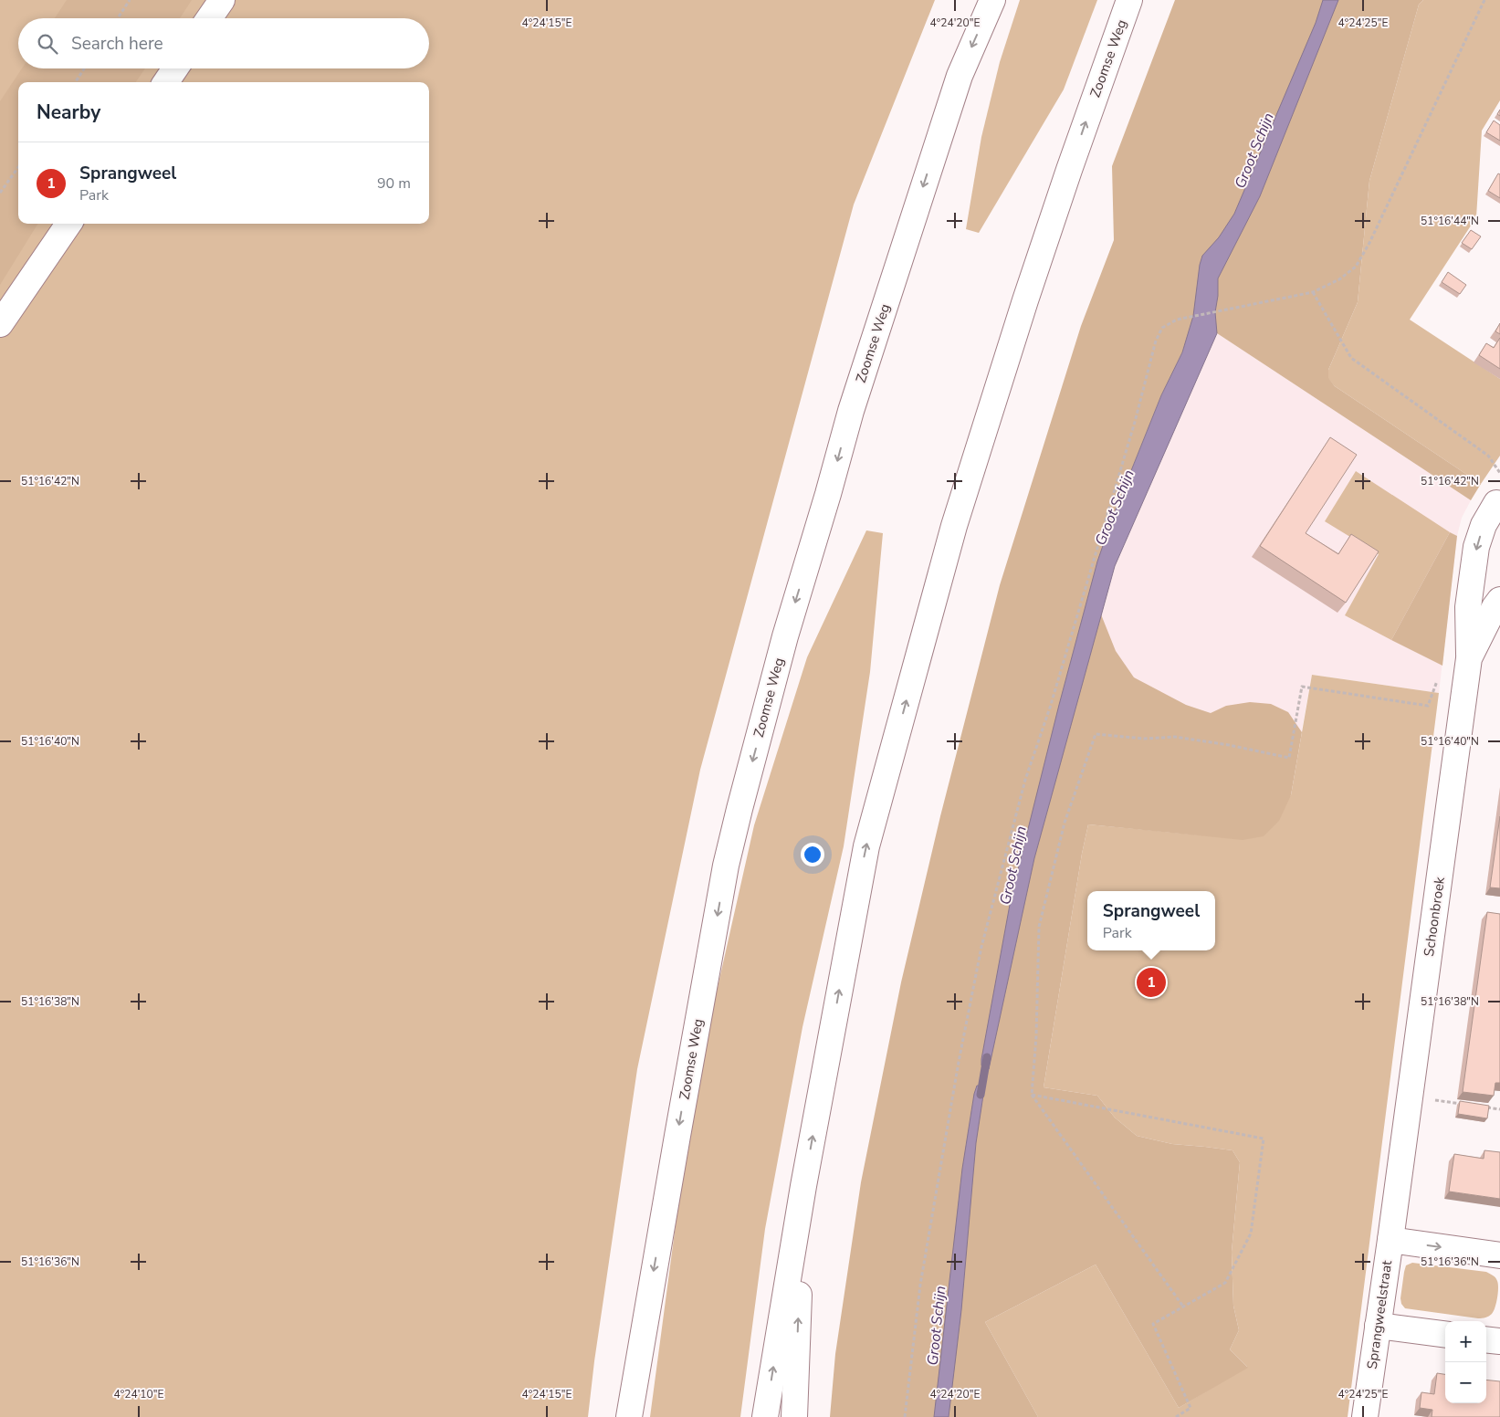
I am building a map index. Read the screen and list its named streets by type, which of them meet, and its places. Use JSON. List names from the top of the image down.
{
  "streets": {
    "main road": ["Zoomse Weg", "Schoonbroek", "Sprangweelstraat"]
  },
  "crossings": [
    ["Schoonbroek", "Sprangweelstraat"]
  ],
  "water": ["Groot Schijn"],
  "page": {
    "search": "Search here",
    "heading": "Nearby",
    "list": [
      {
        "mark": "1",
        "name": "Sprangweel",
        "note": "Park",
        "value": "90 m"
      }
    ],
    "popup": ["Sprangweel", "Park"],
    "pins": "1",
    "map_buttons": ["+", "−"]
  },
  "coordinates": [
    "4°24'15\"E",
    "4°24'20\"E",
    "4°24'25\"E",
    "51°16'44\"N",
    "51°16'42\"N",
    "51°16'40\"N",
    "51°16'38\"N",
    "51°16'36\"N",
    "4°24'10\"E"
  ]
}
